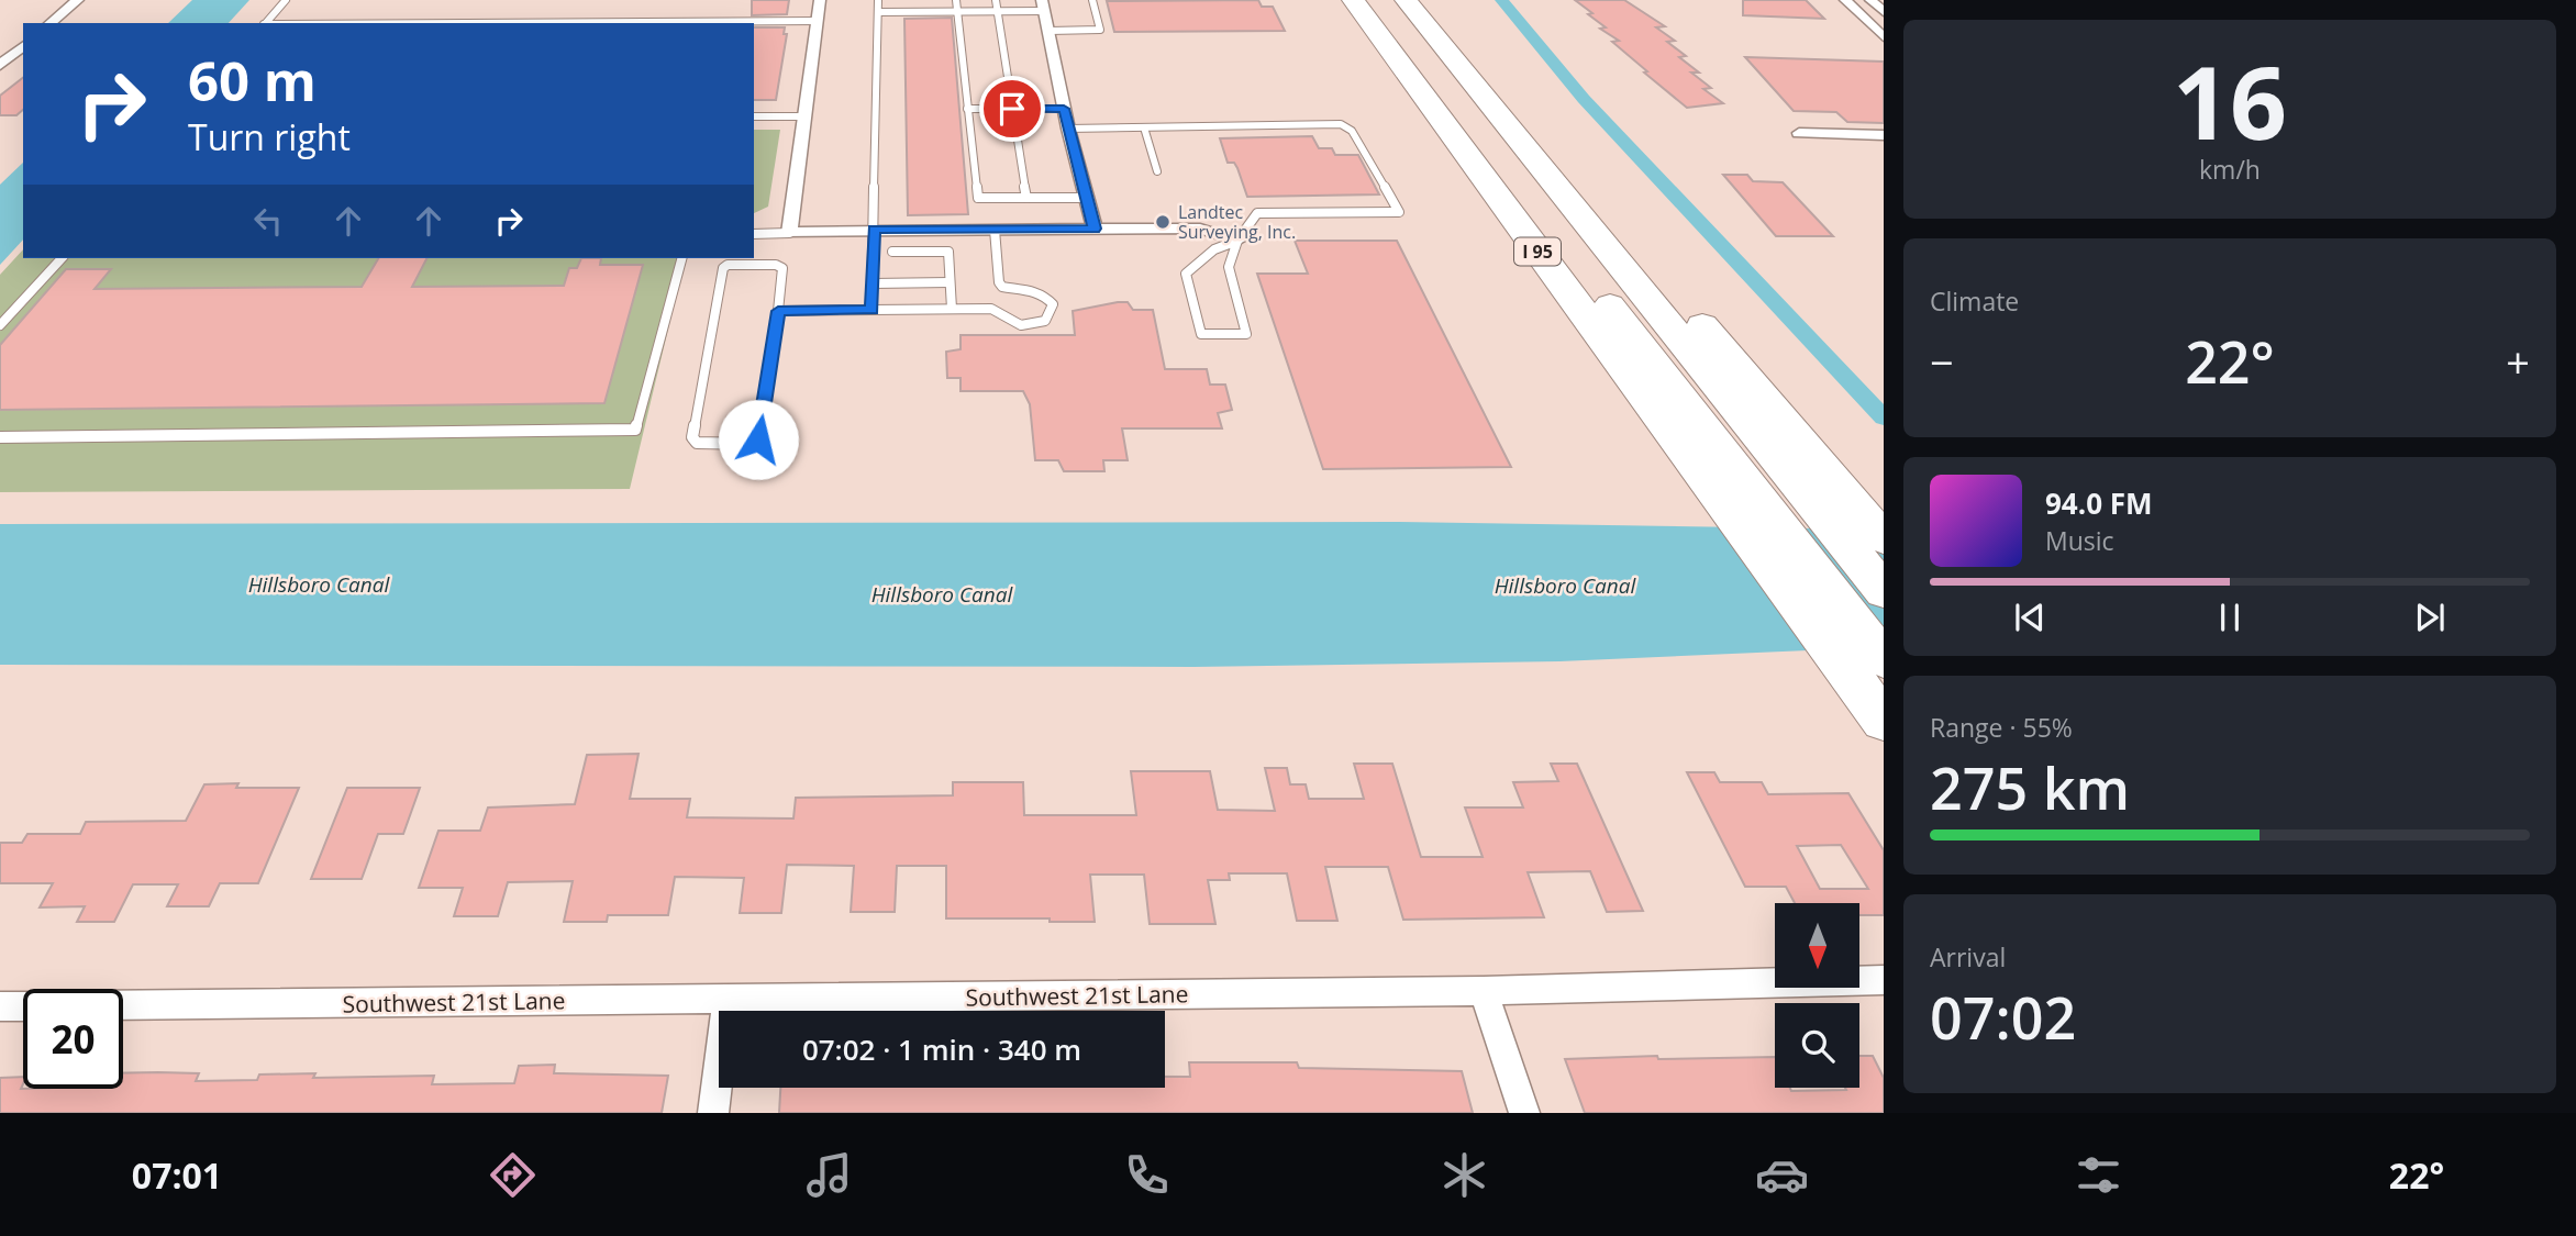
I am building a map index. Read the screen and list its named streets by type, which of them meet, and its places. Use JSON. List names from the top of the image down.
{
  "streets": {
    "highway": ["I 95"],
    "street": ["Southwest 21st Lane"]
  },
  "water": ["Hillsboro Canal"],
  "places": ["Landtec Surveying, Inc."],
  "north": "bottom",
  "page": {
    "tile": [
      ["16", "km/h"],
      "Climate",
      ["Range · 55%", "275 km"],
      ["Arrival", "07:02"]
    ],
    "turn": ["60 m", "Turn right"],
    "heat": ["−", "22°", "+"],
    "song": ["94.0 FM", "Music"],
    "limit": "20",
    "trip": "07:02 · 1 min · 340 m",
    "tabs": ["07:01", "22°"]
  }
}
